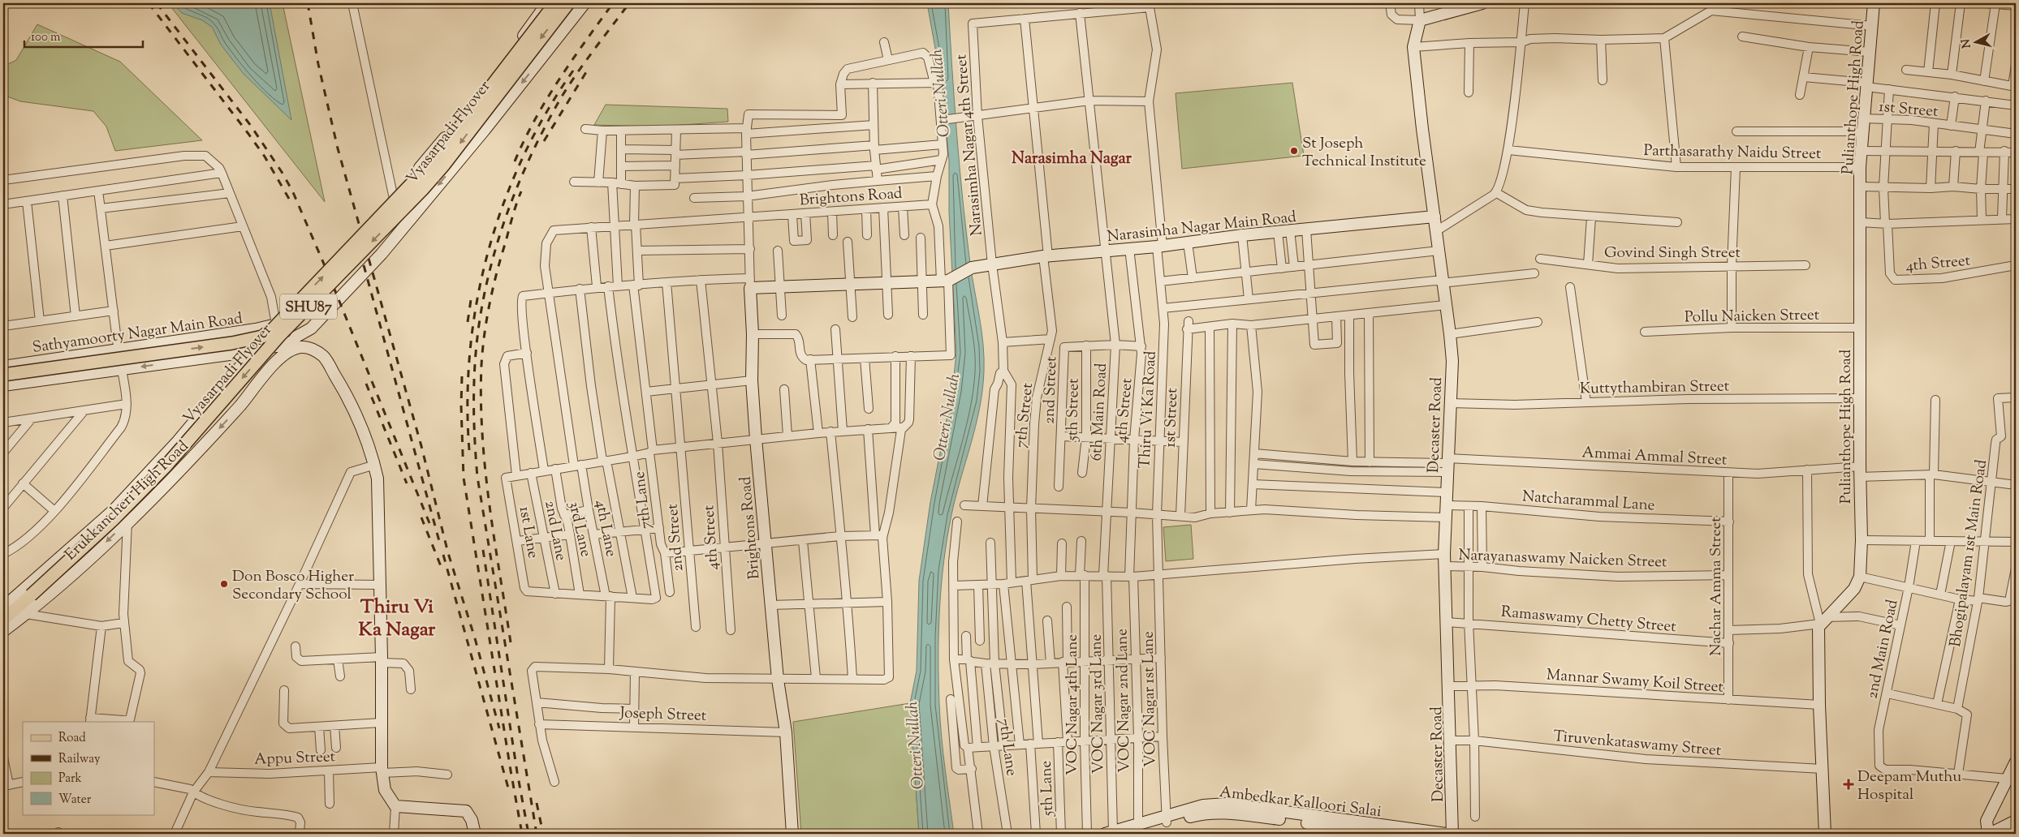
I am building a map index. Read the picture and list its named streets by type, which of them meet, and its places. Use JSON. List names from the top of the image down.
{
  "streets": {
    "main road": ["Vyasarpadi Flyover", "SHU87"],
    "street": [
      "Pulianthope High Road",
      "1st Street",
      "Narasimha Nagar 4th Street",
      "Parthasarathy Naidu Street",
      "Brightons Road",
      "Narasimha Nagar Main Road",
      "Govind Singh Street",
      "4th Street",
      "Pollu Naicken Street",
      "Sathyamoorty Nagar Main Road",
      "Kuttythambiran Street",
      "2nd Street",
      "5th Street",
      "Thiru Vi Ka Road",
      "6th Main Road",
      "7th Street",
      "Decaster Road",
      "Ammai Ammal Street",
      "Erukkancheri High Road",
      "Natcharammal Lane",
      "7th Lane",
      "4th Lane",
      "3rd Lane",
      "2nd Lane",
      "1st Lane",
      "Bhogipalayam 1st Main Road",
      "Narayanaswamy Naicken Street",
      "Nachar Amma Street",
      "Ramaswamy Chetty Street",
      "2nd Main Road",
      "Mannar Swamy Koil Street",
      "VOC Nagar 1st Lane",
      "VOC Nagar 2nd Lane",
      "VOC Nagar 3rd Lane",
      "VOC Nagar 4th Lane",
      "Joseph Street",
      "Tiruvenkataswamy Street",
      "Appu Street",
      "5th Lane",
      "Ambedkar Kalloori Salai"
    ]
  },
  "crossings": [
    ["Pulianthope High Road", "1st Street"],
    ["Pulianthope High Road", "Parthasarathy Naidu Street"],
    ["Pulianthope High Road", "Pollu Naicken Street"],
    ["Pulianthope High Road", "Kuttythambiran Street"],
    ["Pulianthope High Road", "Ammai Ammal Street"],
    ["Vyasarpadi Flyover", "Sathyamoorty Nagar Main Road"],
    ["Narasimha Nagar 4th Street", "Narasimha Nagar Main Road"],
    ["Narasimha Nagar 4th Street", "7th Street"],
    ["Brightons Road", "Joseph Street"],
    ["Narasimha Nagar Main Road", "4th Street"],
    ["Narasimha Nagar Main Road", "Thiru Vi Ka Road"],
    ["Narasimha Nagar Main Road", "6th Main Road"],
    ["Narasimha Nagar Main Road", "7th Street"],
    ["Narasimha Nagar Main Road", "Decaster Road"],
    ["4th Street", "2nd Street"],
    ["4th Street", "VOC Nagar 2nd Lane"],
    ["Kuttythambiran Street", "Decaster Road"],
    ["2nd Street", "5th Street"],
    ["2nd Street", "6th Main Road"],
    ["Thiru Vi Ka Road", "6th Main Road"],
    ["Thiru Vi Ka Road", "VOC Nagar 1st Lane"],
    ["6th Main Road", "VOC Nagar 3rd Lane"],
    ["Decaster Road", "Ammai Ammal Street"],
    ["Decaster Road", "Natcharammal Lane"],
    ["Decaster Road", "Narayanaswamy Naicken Street"],
    ["Decaster Road", "Ramaswamy Chetty Street"],
    ["Decaster Road", "Mannar Swamy Koil Street"],
    ["Decaster Road", "Tiruvenkataswamy Street"],
    ["Ammai Ammal Street", "Bhogipalayam 1st Main Road"],
    ["Ammai Ammal Street", "Nachar Amma Street"],
    ["Natcharammal Lane", "Nachar Amma Street"],
    ["2nd Lane", "1st Lane"],
    ["Narayanaswamy Naicken Street", "Nachar Amma Street"],
    ["Nachar Amma Street", "Ramaswamy Chetty Street"],
    ["Nachar Amma Street", "Mannar Swamy Koil Street"],
    ["VOC Nagar 1st Lane", "Ambedkar Kalloori Salai"],
    ["VOC Nagar 2nd Lane", "Ambedkar Kalloori Salai"],
    ["VOC Nagar 3rd Lane", "Ambedkar Kalloori Salai"]
  ],
  "districts": ["Narasimha Nagar", "Thiru Vi Ka Nagar"],
  "water": ["Otteri Nullah"],
  "places": {
    "other": ["St Joseph Technical Institute", "Don Bosco Higher Secondary School"],
    "health": ["Deepam Muthu Hospital"]
  },
  "legend": [
    "Road",
    "Railway",
    "Park",
    "Water"
  ],
  "scale_bar": "100 m",
  "north": "left"
}
